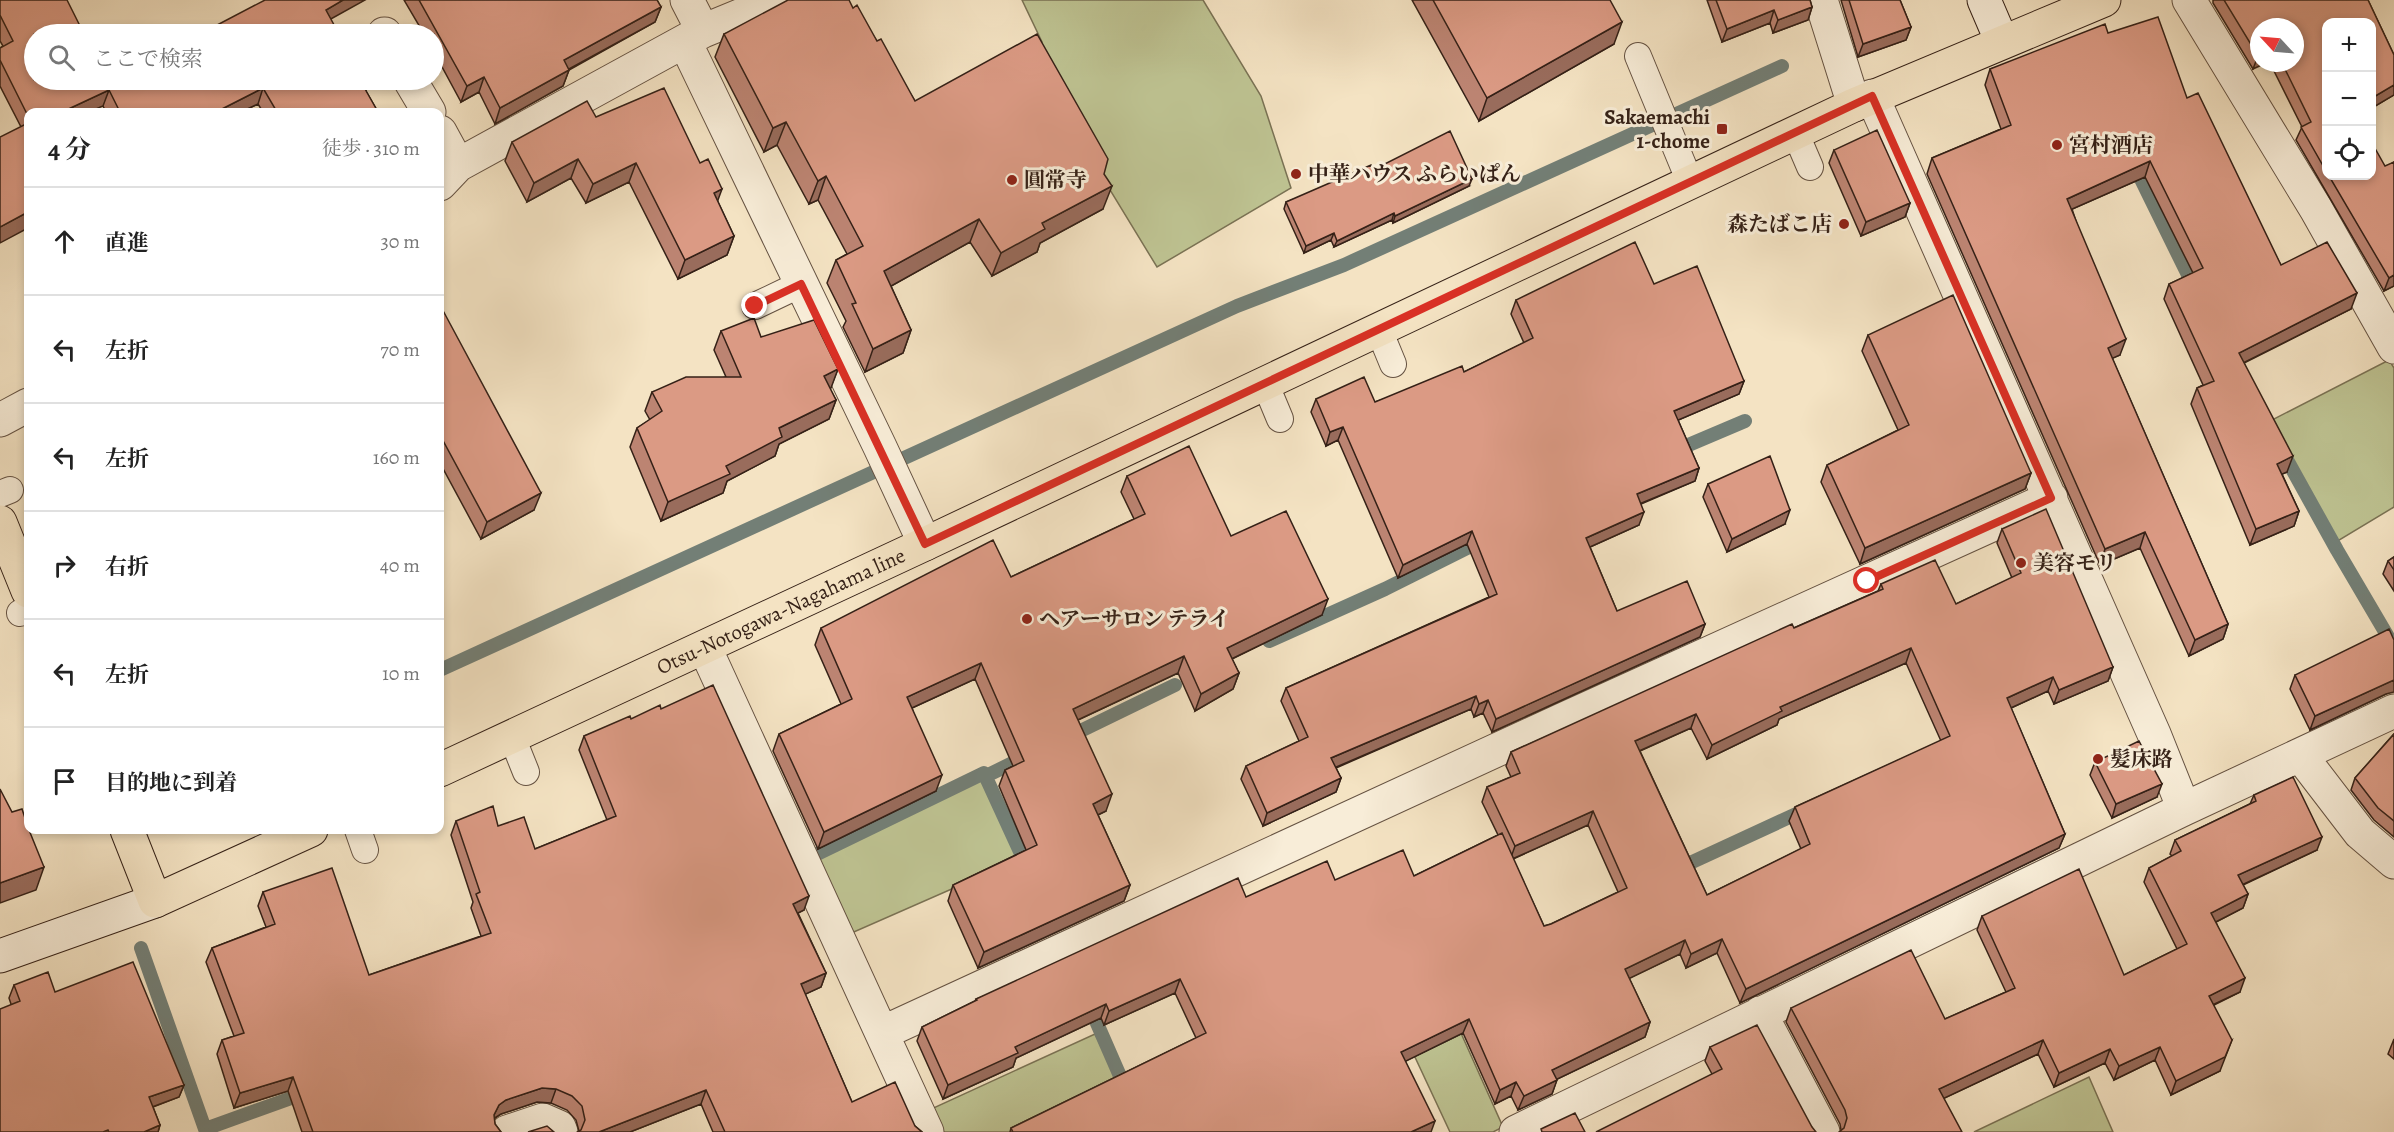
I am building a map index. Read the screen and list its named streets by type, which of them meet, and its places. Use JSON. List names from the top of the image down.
{
  "streets": {
    "main road": ["Otsu-Notogawa-Nagahama line"]
  },
  "places": {
    "transit": ["Sakaemachi 1-chome"],
    "other": [
      "宮村酒店",
      "中華ハウス ふらいぱん",
      "圓常寺",
      "森たばこ店",
      "美容モリ",
      "ヘアーサロン テライ",
      "髪床路"
    ]
  },
  "north": "top left",
  "page": {
    "map_buttons": ["+", "−"],
    "search": "ここで検索",
    "heading": ["4 分", "徒歩 · 310 m"],
    "list": [
      ["直進", "30 m"],
      ["左折", "70 m"],
      ["左折", "160 m"],
      ["右折", "40 m"],
      ["左折", "10 m"],
      "目的地に到着"
    ]
  }
}
